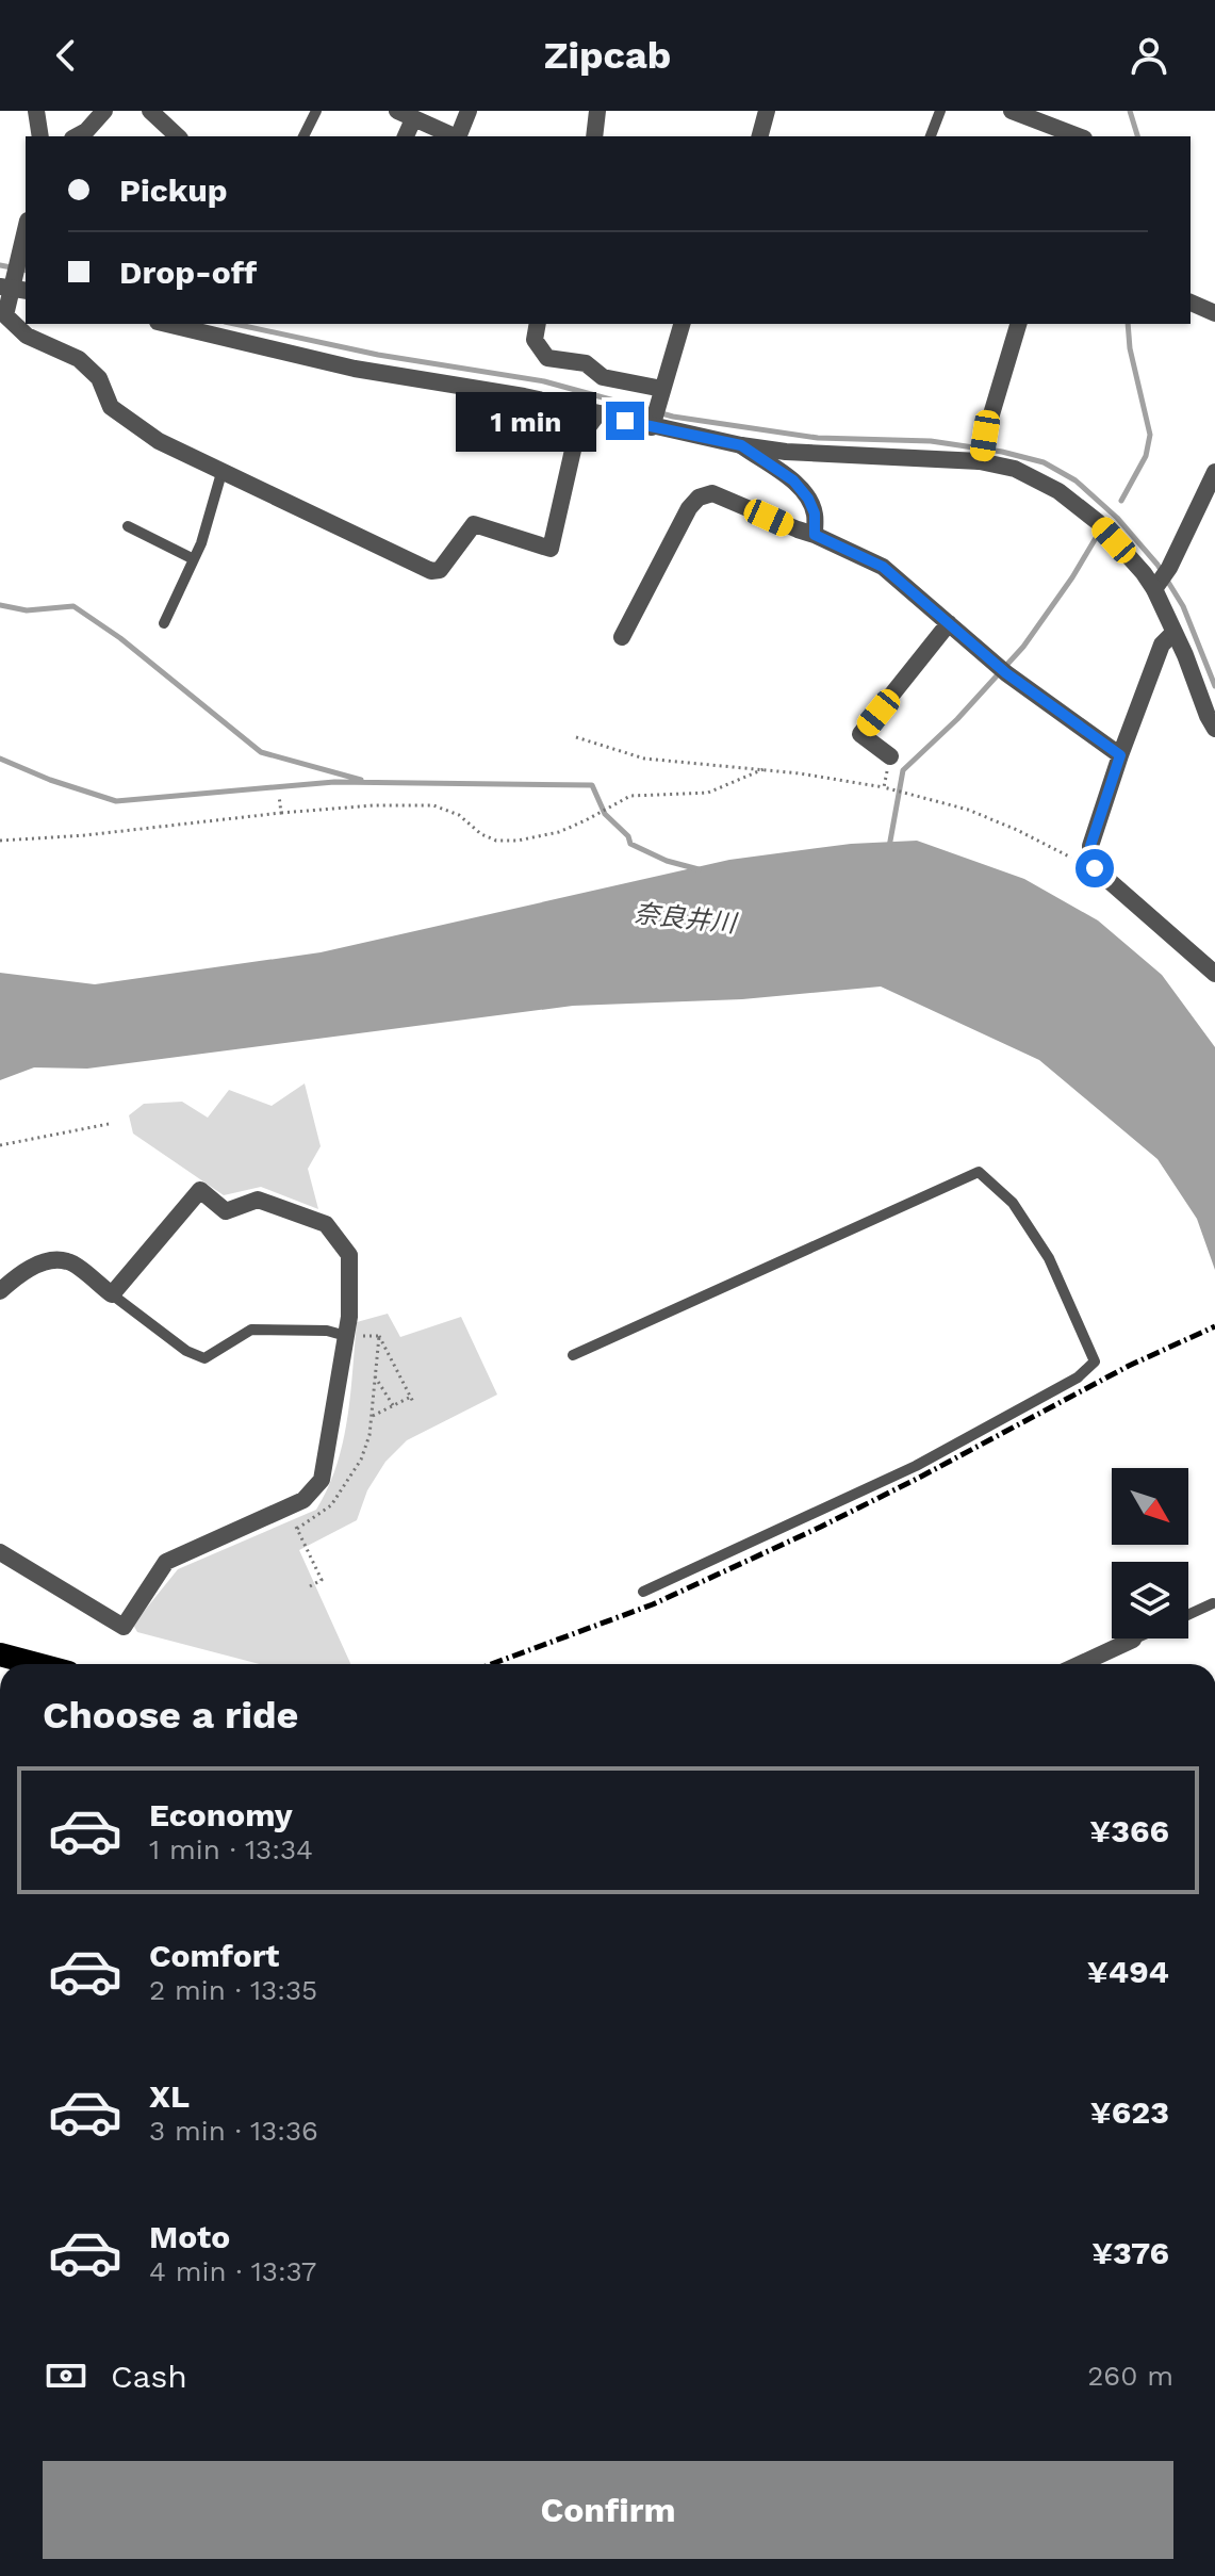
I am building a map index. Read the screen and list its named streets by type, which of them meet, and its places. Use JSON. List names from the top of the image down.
{
  "water": ["奈良井川"],
  "north": "bottom right",
  "page": {
    "header": "Zipcab",
    "banner": ["Pickup", "Drop-off"],
    "bubble": "1 min",
    "heading": "Choose a ride",
    "list": [
      {
        "name": "Economy",
        "note": "1 min · 13:34",
        "value": "¥366"
      },
      {
        "name": "Comfort",
        "note": "2 min · 13:35",
        "value": "¥494"
      },
      {
        "name": "XL",
        "note": "3 min · 13:36",
        "value": "¥623"
      },
      {
        "name": "Moto",
        "note": "4 min · 13:37",
        "value": "¥376"
      }
    ],
    "pay": ["Cash", "260 m"],
    "buttons": "Confirm"
  }
}
